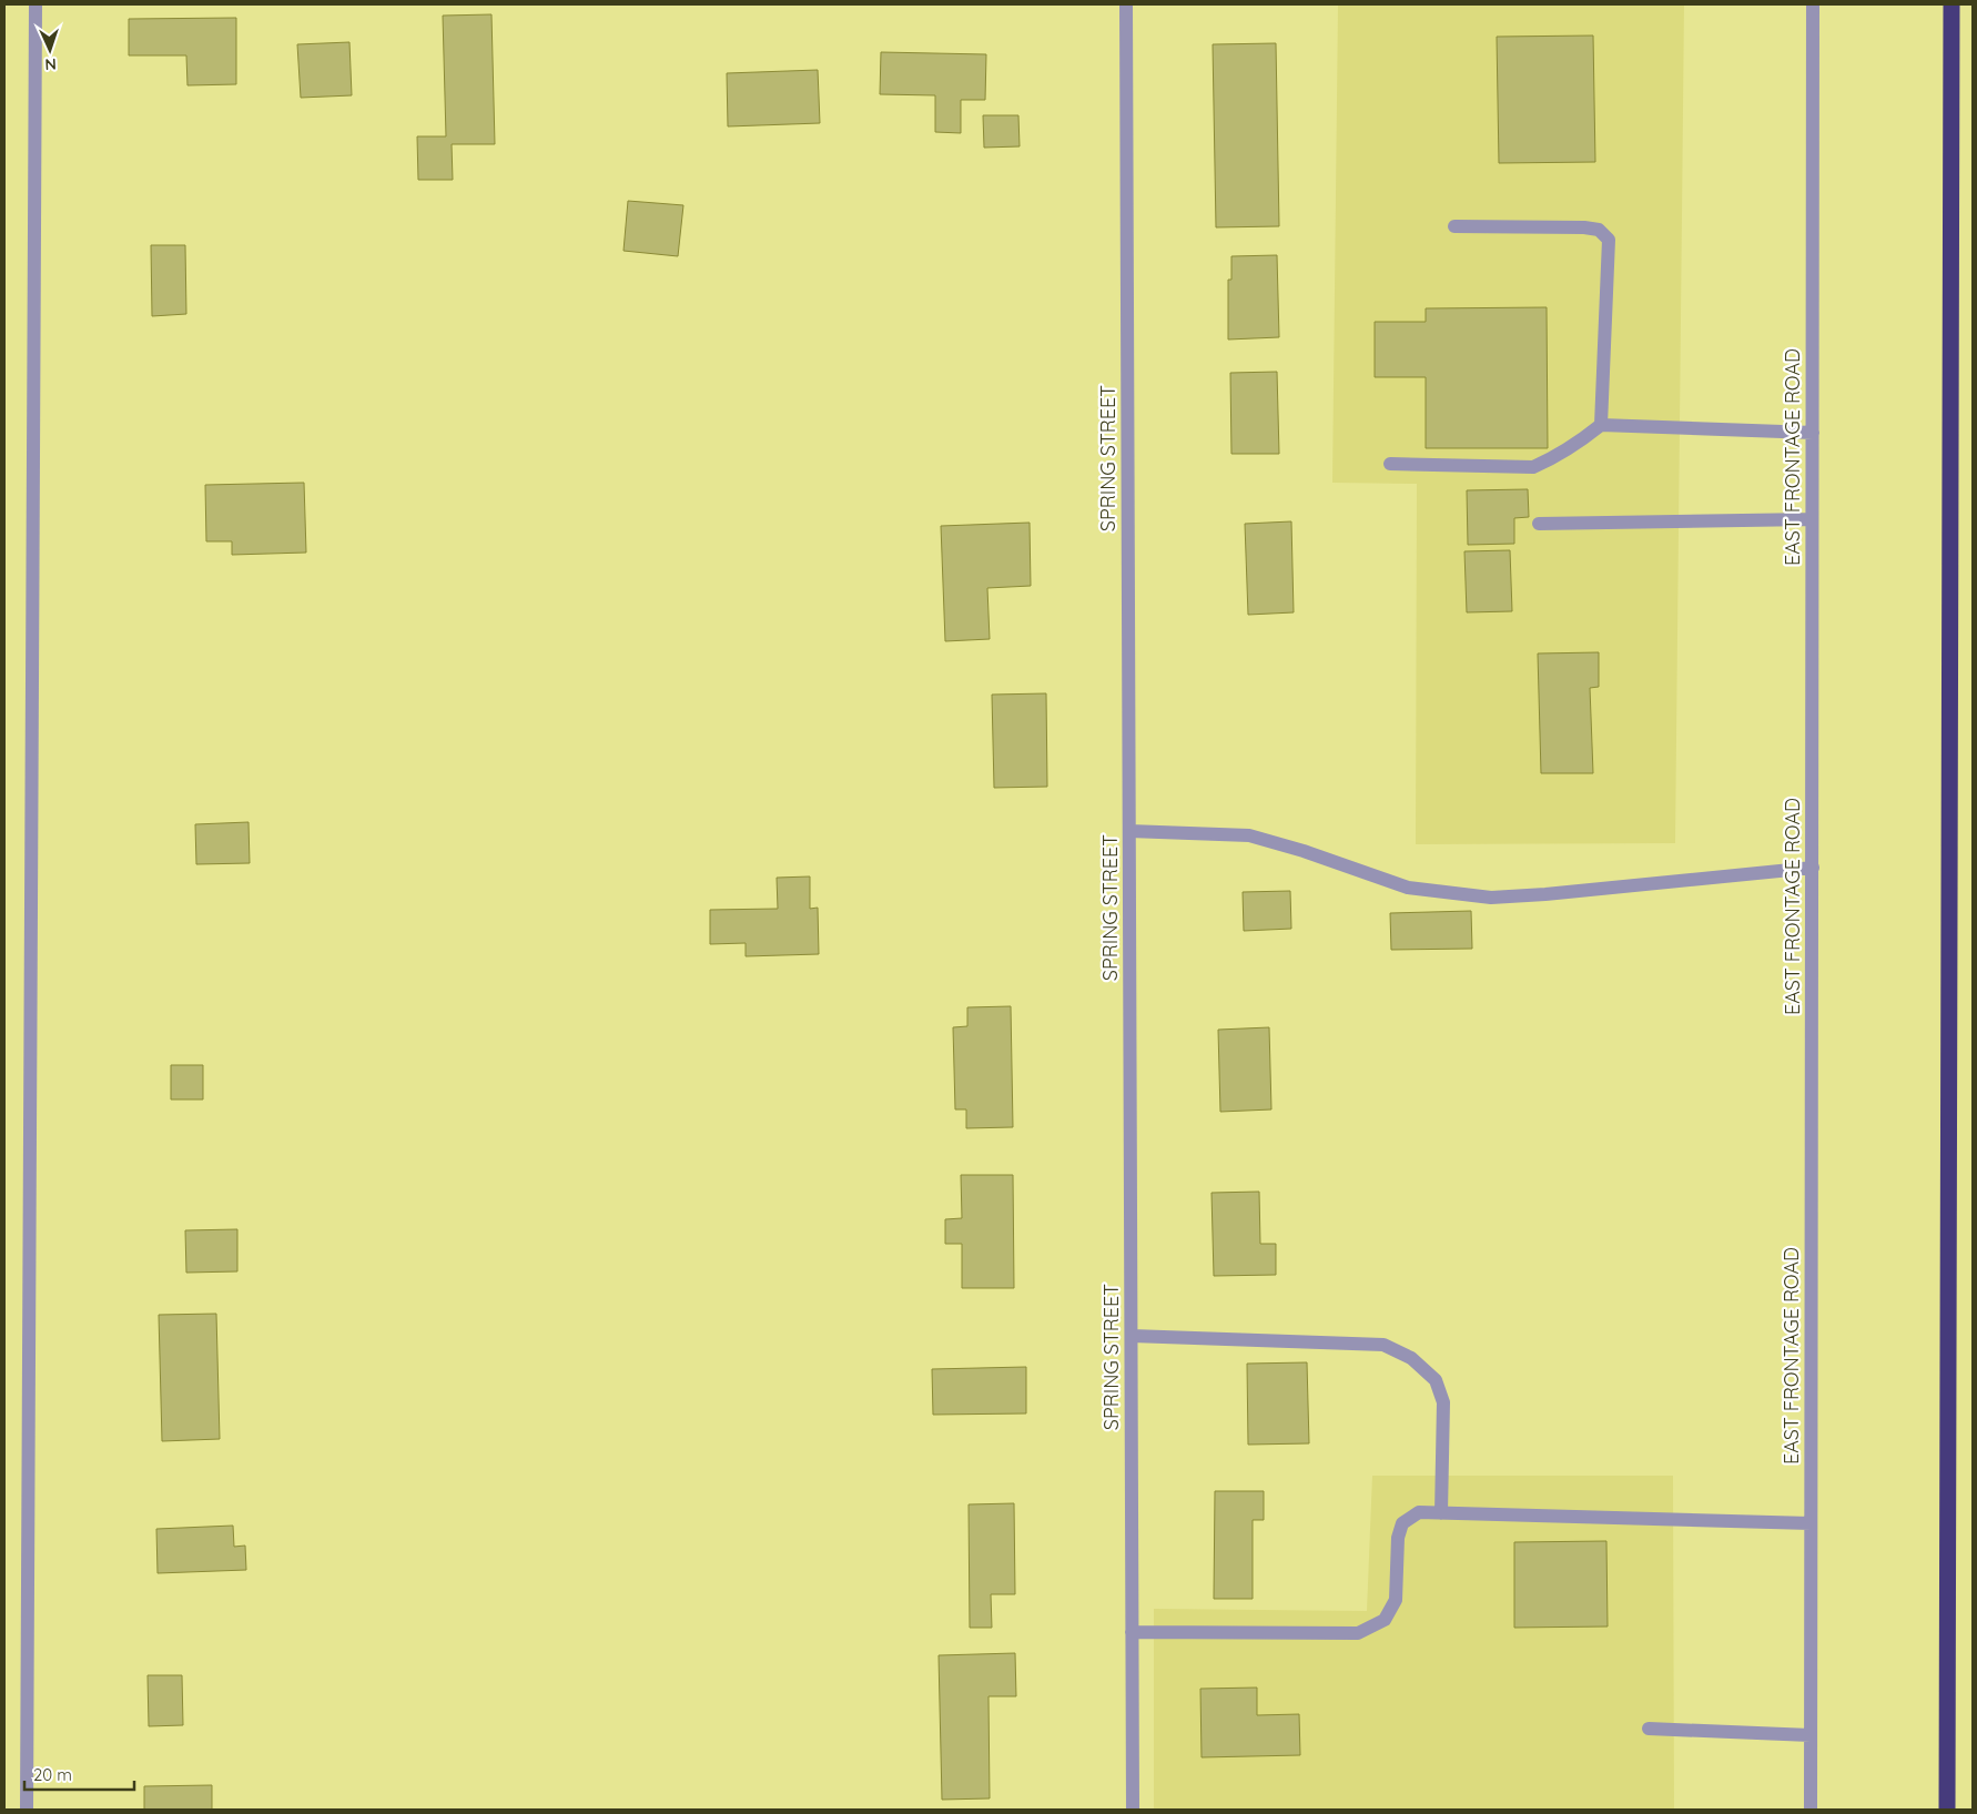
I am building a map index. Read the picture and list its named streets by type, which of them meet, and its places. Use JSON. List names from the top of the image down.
{
  "streets": {
    "street": ["EAST FRONTAGE ROAD", "SPRING STREET"]
  },
  "scale_bar": "20 m",
  "north": "bottom"
}
